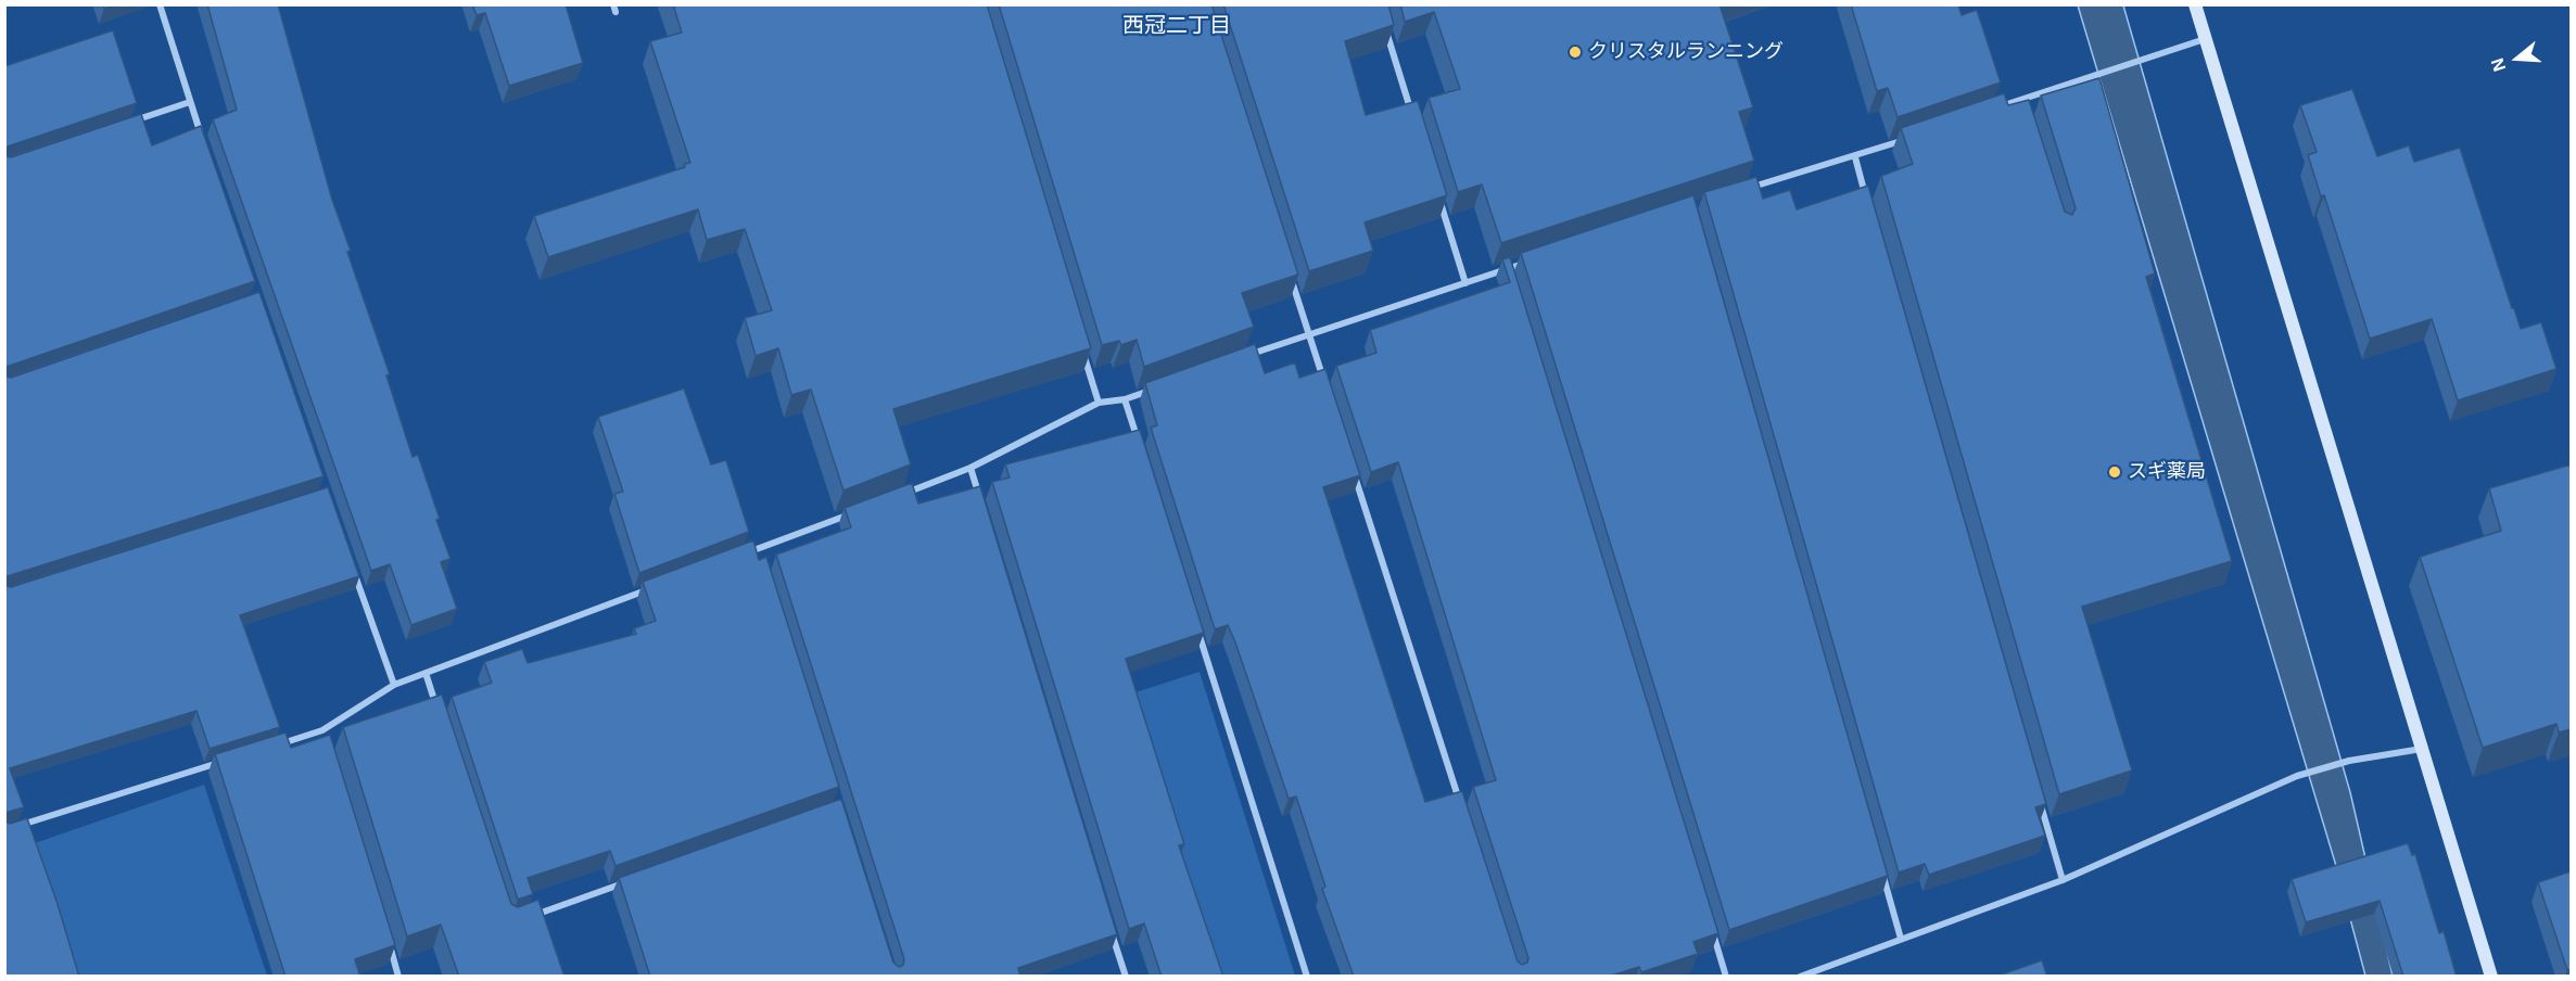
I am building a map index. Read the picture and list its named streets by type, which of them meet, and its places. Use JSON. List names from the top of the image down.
{
  "districts": ["西冠二丁目"],
  "places": ["クリスタルランニング", "スギ薬局"],
  "north": "left"
}
